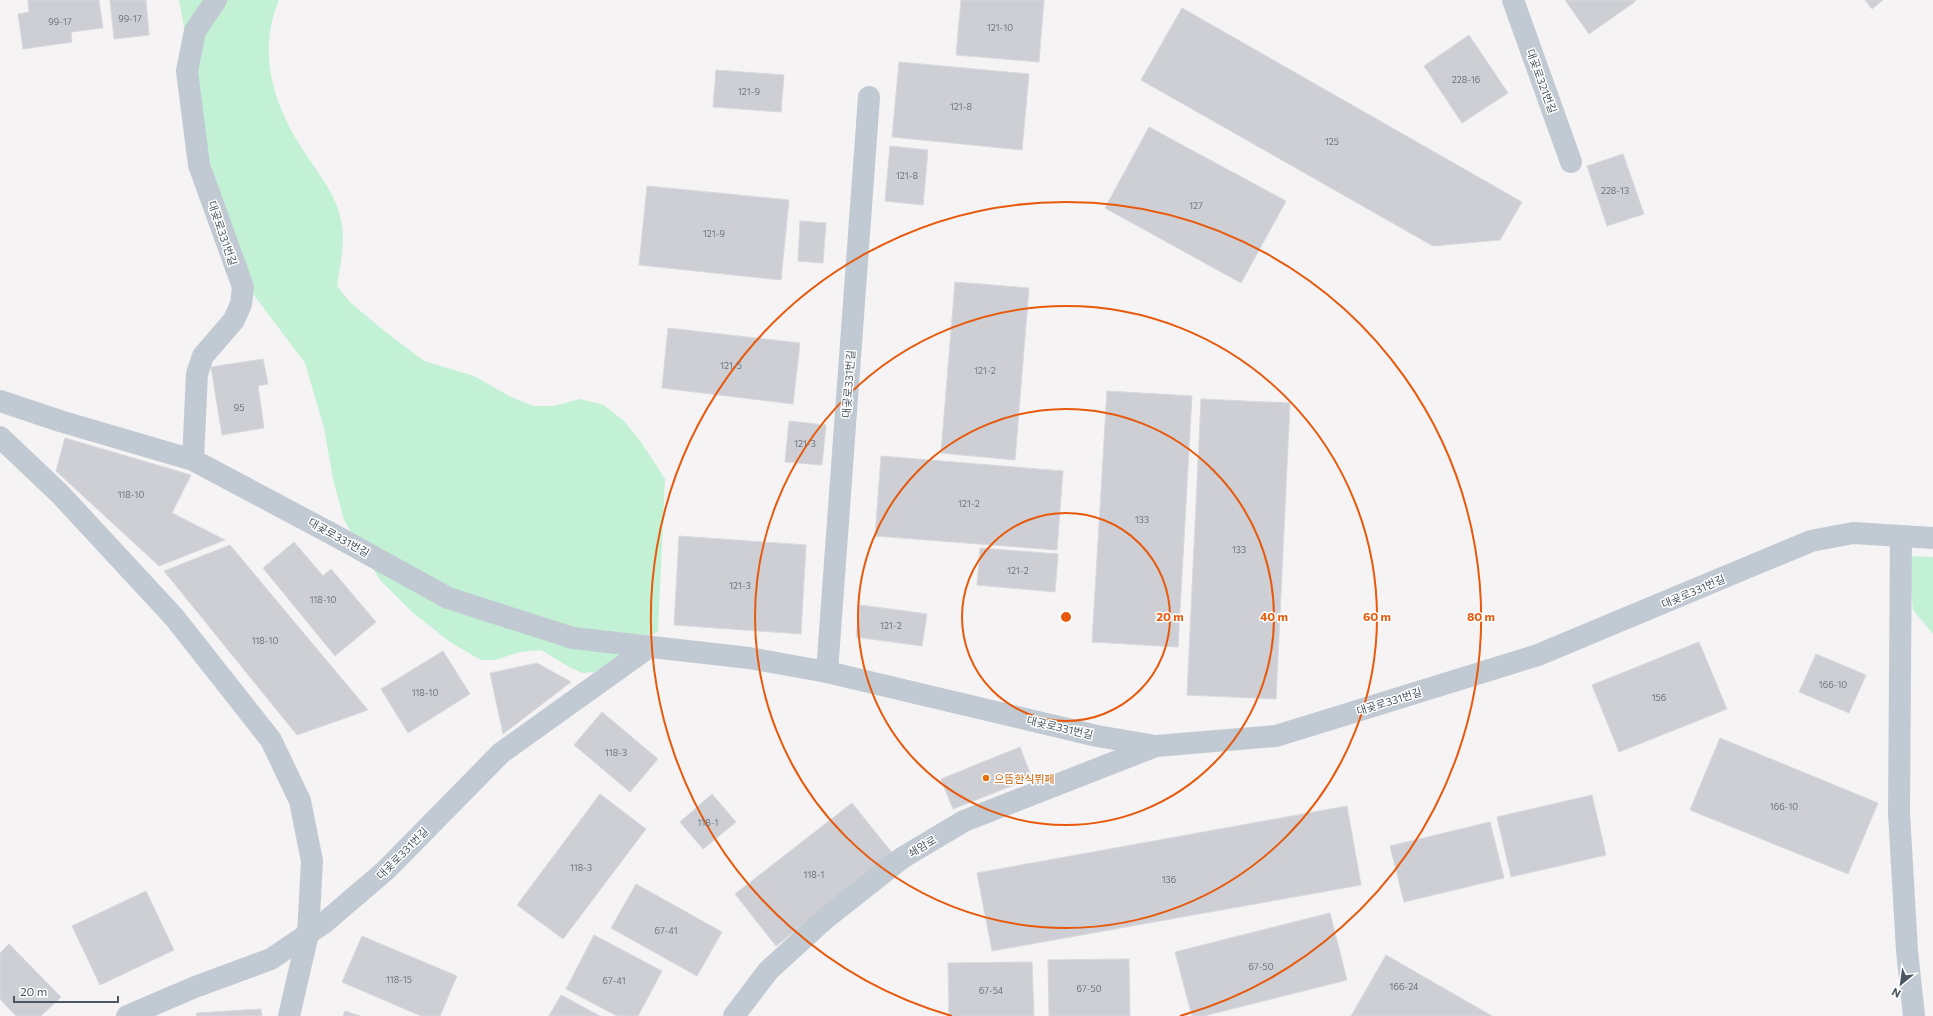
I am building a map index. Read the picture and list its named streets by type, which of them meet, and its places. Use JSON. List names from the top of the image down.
{
  "streets": {
    "lane": ["대곶로321번길", "대곶로331번길", "쇄암로"]
  },
  "crossings": [
    ["대곶로331번길", "쇄암로"]
  ],
  "places": ["으뜸한식뷔페"],
  "house_numbers": [
    "99-17",
    "99-17",
    "121-10",
    "228-16",
    "121-9",
    "121-8",
    "125",
    "121-8",
    "228-13",
    "127",
    "121-9",
    "121-5",
    "121-2",
    "95",
    "121-3",
    "118-10",
    "121-2",
    "133",
    "133",
    "121-2",
    "121-3",
    "118-10",
    "121-2",
    "118-10",
    "166-10",
    "118-10",
    "156",
    "118-3",
    "166-10",
    "118-1",
    "118-3",
    "118-1",
    "136",
    "67-41",
    "67-50",
    "118-15",
    "67-41",
    "166-24",
    "67-50",
    "67-54"
  ],
  "scale_bar": "20 m",
  "north": "bottom left",
  "rings": [
    "20 m",
    "40 m",
    "60 m",
    "80 m"
  ]
}
